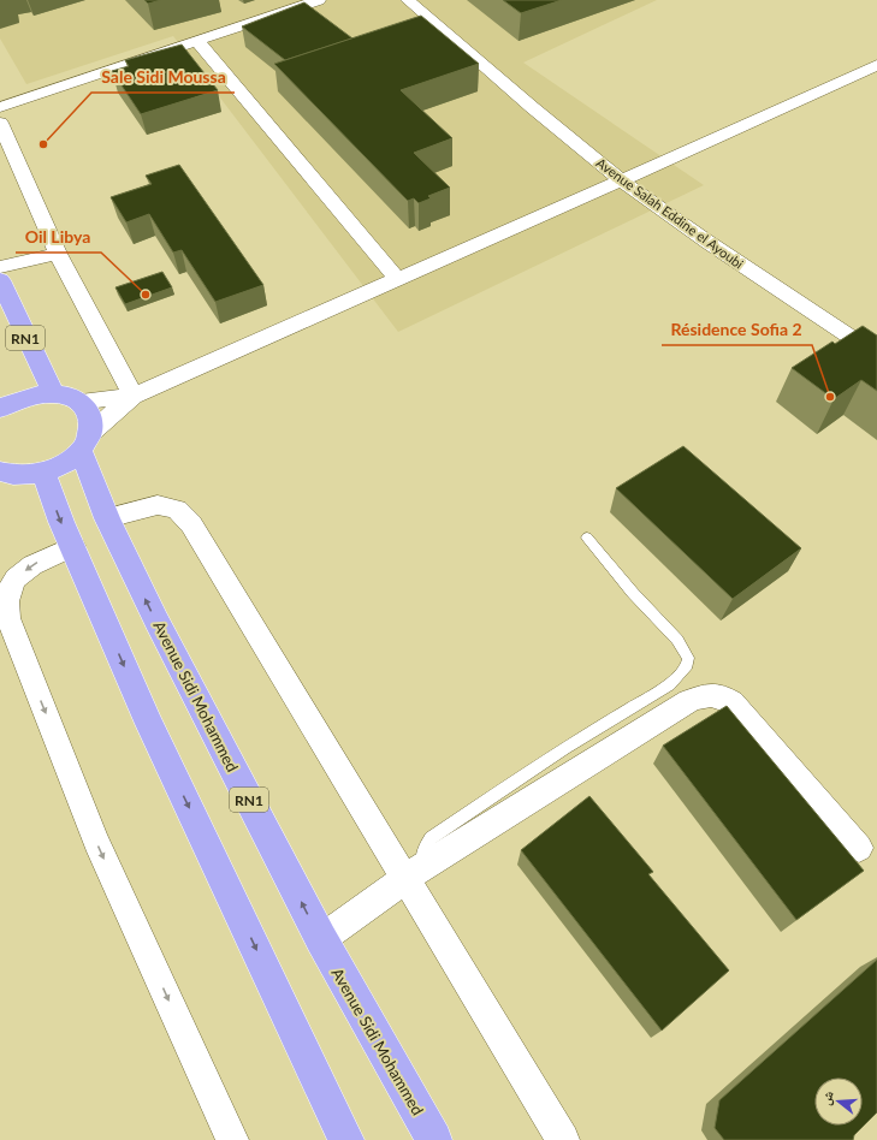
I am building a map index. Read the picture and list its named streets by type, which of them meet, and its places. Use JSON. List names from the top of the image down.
{
  "streets": {
    "main road": ["RN1", "Avenue Sidi Mohammed"],
    "street": ["Avenue Salah Eddine el Ayoubi"]
  },
  "crossings": [
    ["RN1", "Avenue Sidi Mohammed"]
  ],
  "places": ["Sale Sidi Moussa", "Oil Libya", "Résidence Sofia 2"],
  "north": "left"
}
